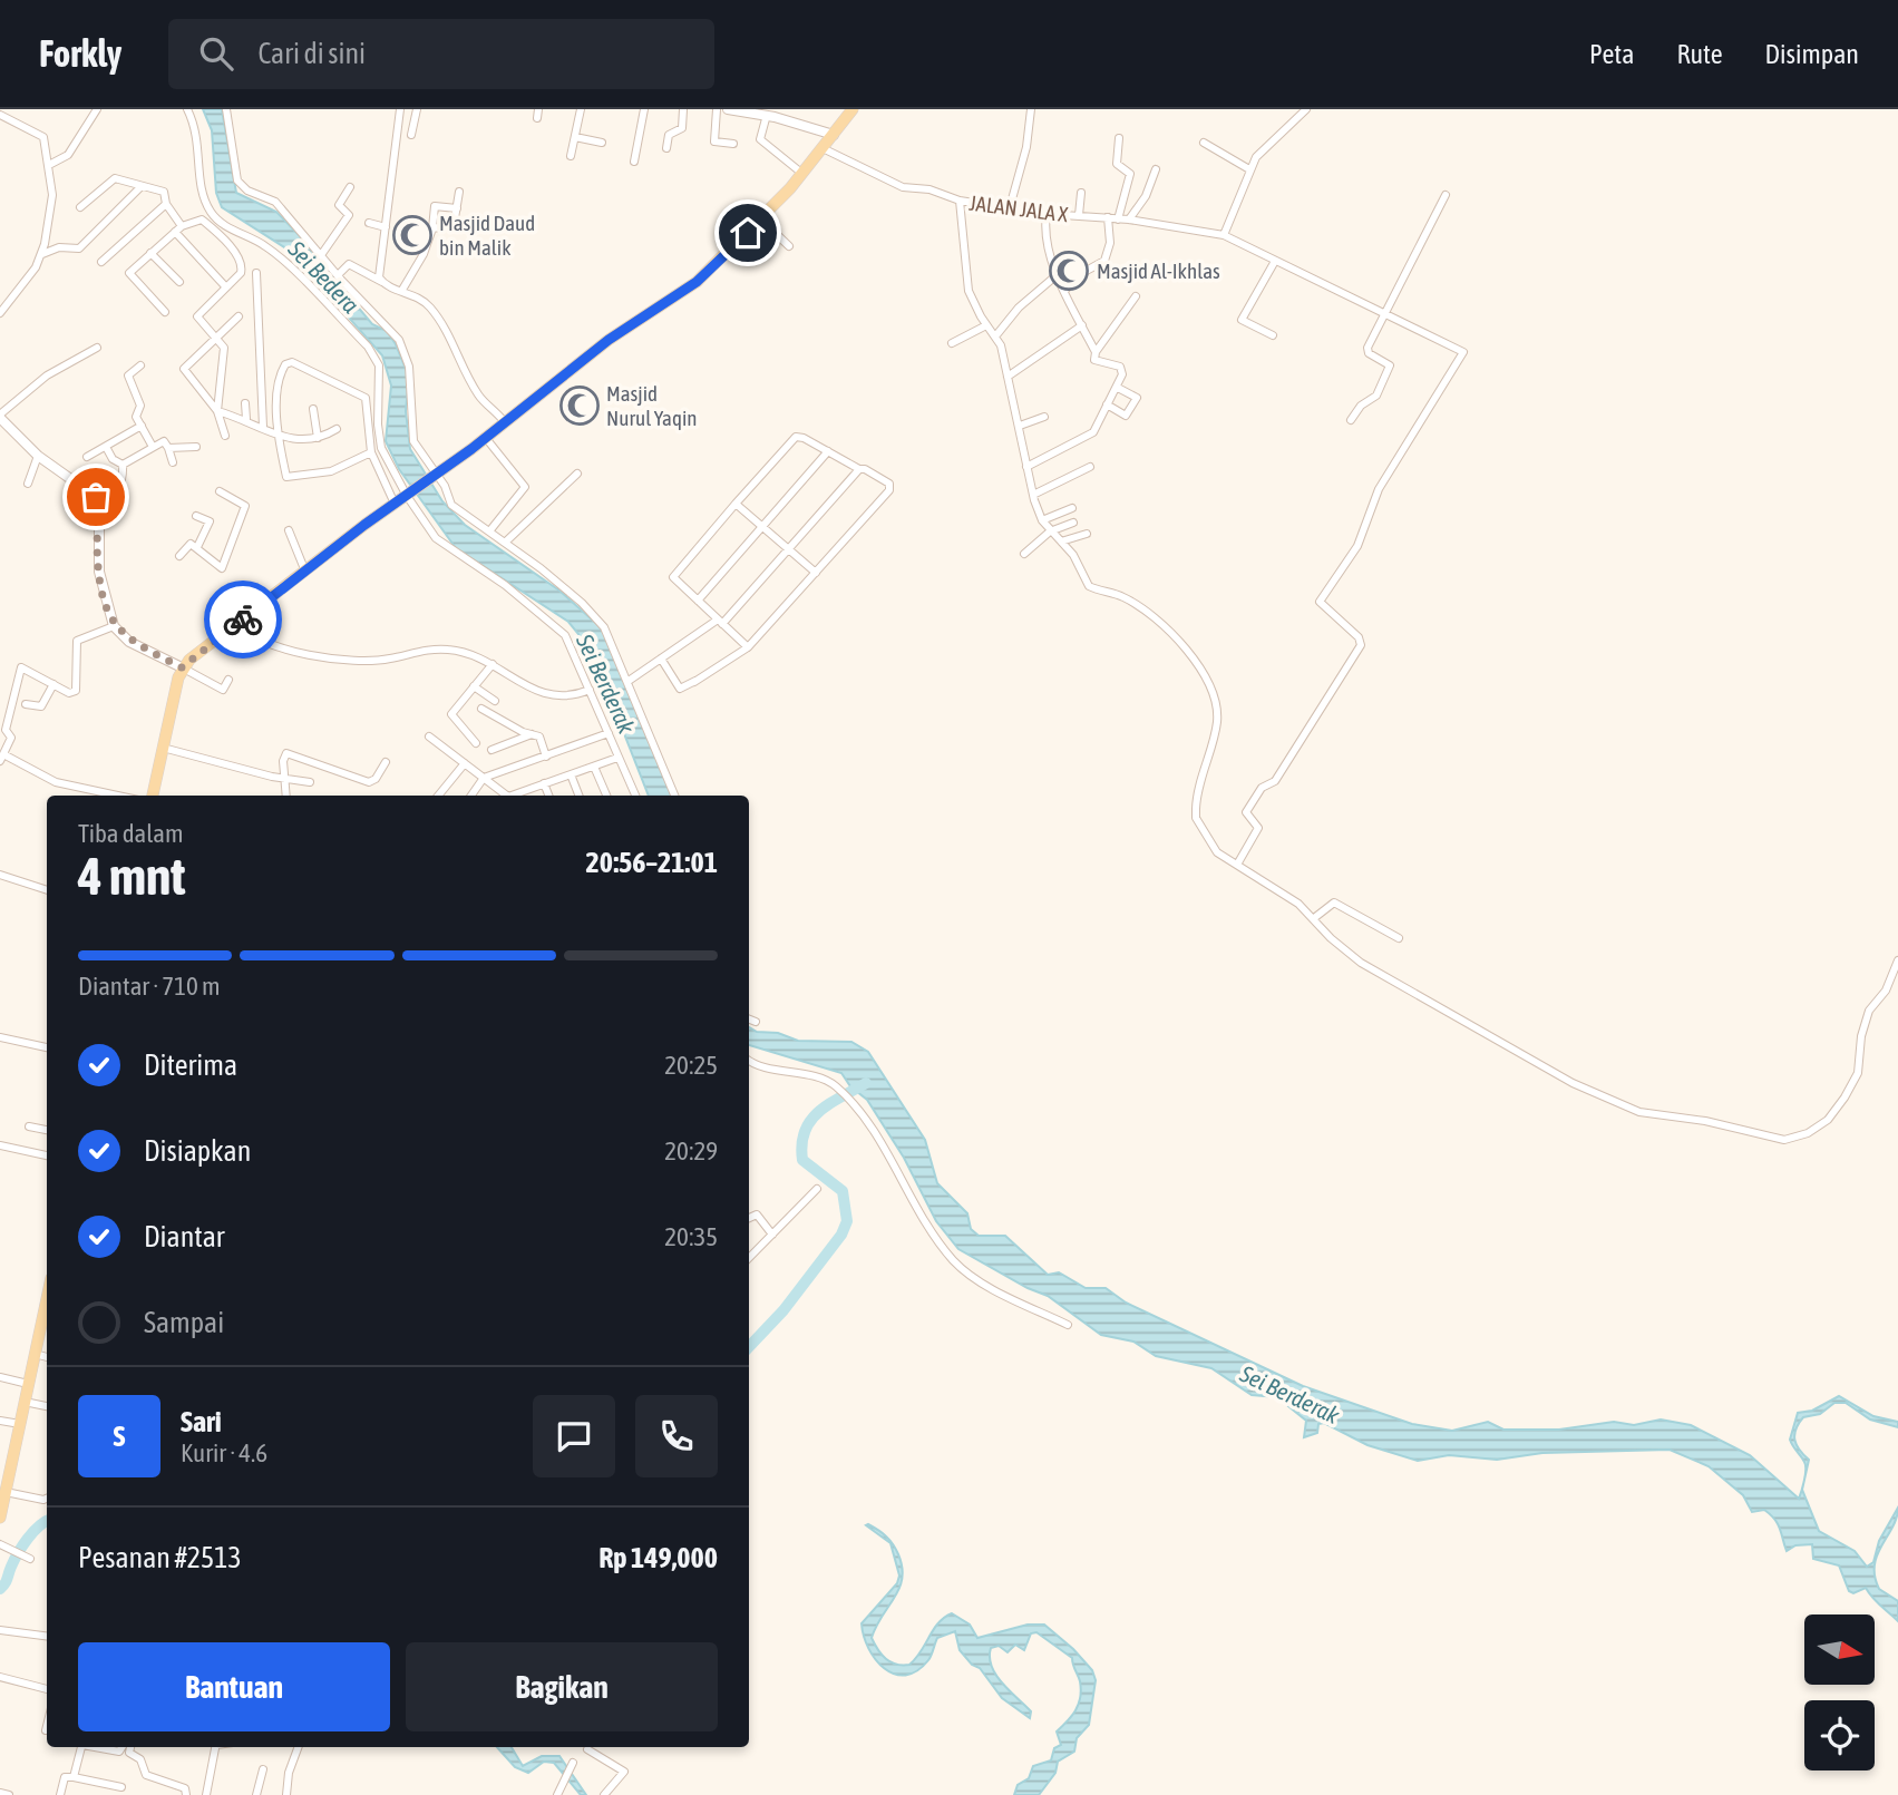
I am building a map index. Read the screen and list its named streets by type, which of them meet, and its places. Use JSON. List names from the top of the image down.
{
  "streets": {
    "street": ["JALAN JALA X"]
  },
  "water": ["Sei Bedera", "Sei Berderak"],
  "places": {
    "mosque": ["Masjid Daud bin Malik", "Masjid Al-Ikhlas", "Masjid Nurul Yaqin"]
  },
  "north": "right",
  "page": {
    "header": "Forkly",
    "search": "Cari di sini",
    "nav": ["Peta", "Rute", "Disimpan"],
    "heading": ["4 mnt", "Tiba dalam", "20:56–21:01"],
    "panel": [
      "Sari",
      "Kurir · 4.6",
      "Pesanan #2513",
      "Rp 149,000"
    ],
    "bar": "Diantar · 710 m",
    "list": [
      ["Diterima", "20:25"],
      ["Disiapkan", "20:29"],
      ["Diantar", "20:35"],
      "Sampai"
    ],
    "round": "S",
    "buttons": ["Bantuan", "Bagikan"]
  }
}
